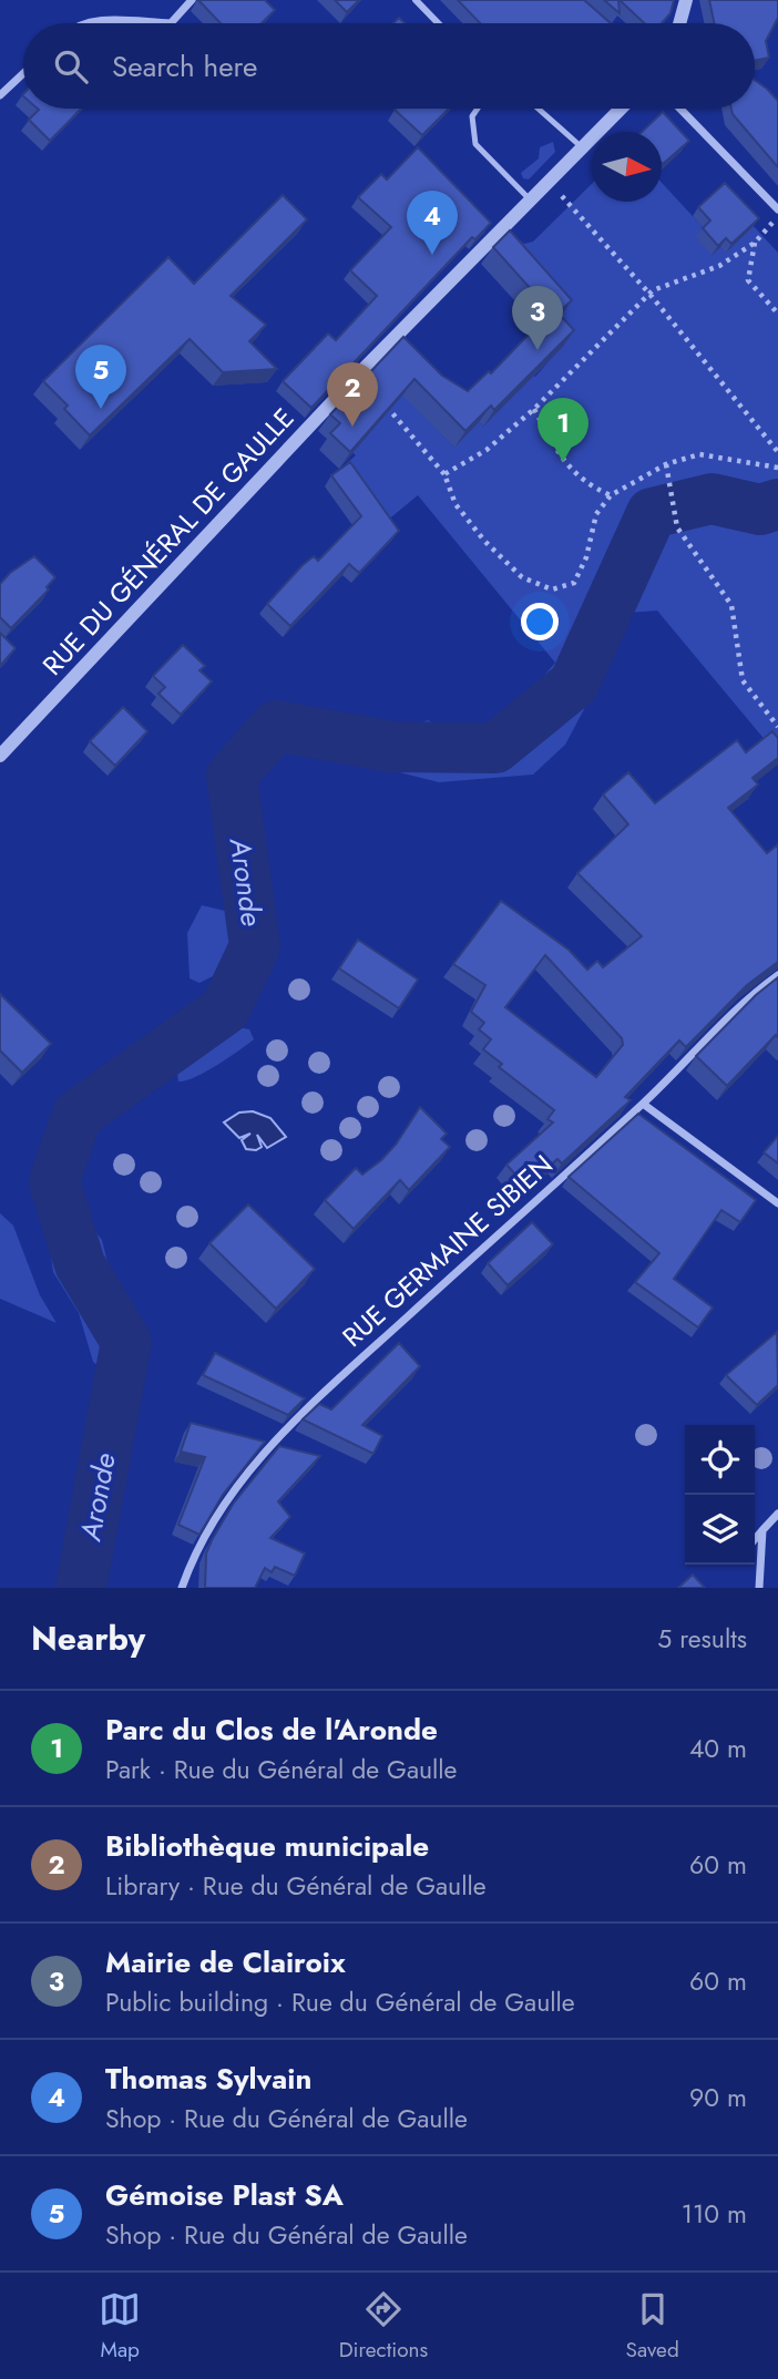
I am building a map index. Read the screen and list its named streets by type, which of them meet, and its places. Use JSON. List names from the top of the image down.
{
  "streets": {
    "street": ["RUE DU GÉNÉRAL DE GAULLE", "RUE GERMAINE SIBIEN"]
  },
  "water": ["Aronde"],
  "north": "right",
  "page": {
    "search": "Search here",
    "pins": [
      "4",
      "3",
      "5",
      "2",
      "1"
    ],
    "heading": ["Nearby", "5 results"],
    "list": [
      {
        "mark": "1",
        "name": "Parc du Clos de l'Aronde",
        "note": "Park · Rue du Général de Gaulle",
        "value": "40 m"
      },
      {
        "mark": "2",
        "name": "Bibliothèque municipale",
        "note": "Library · Rue du Général de Gaulle",
        "value": "60 m"
      },
      {
        "mark": "3",
        "name": "Mairie de Clairoix",
        "note": "Public building · Rue du Général de Gaulle",
        "value": "60 m"
      },
      {
        "mark": "4",
        "name": "Thomas Sylvain",
        "note": "Shop · Rue du Général de Gaulle",
        "value": "90 m"
      },
      {
        "mark": "5",
        "name": "Gémoise Plast SA",
        "note": "Shop · Rue du Général de Gaulle",
        "value": "110 m"
      }
    ],
    "nav": ["Map", "Directions", "Saved"]
  }
}
